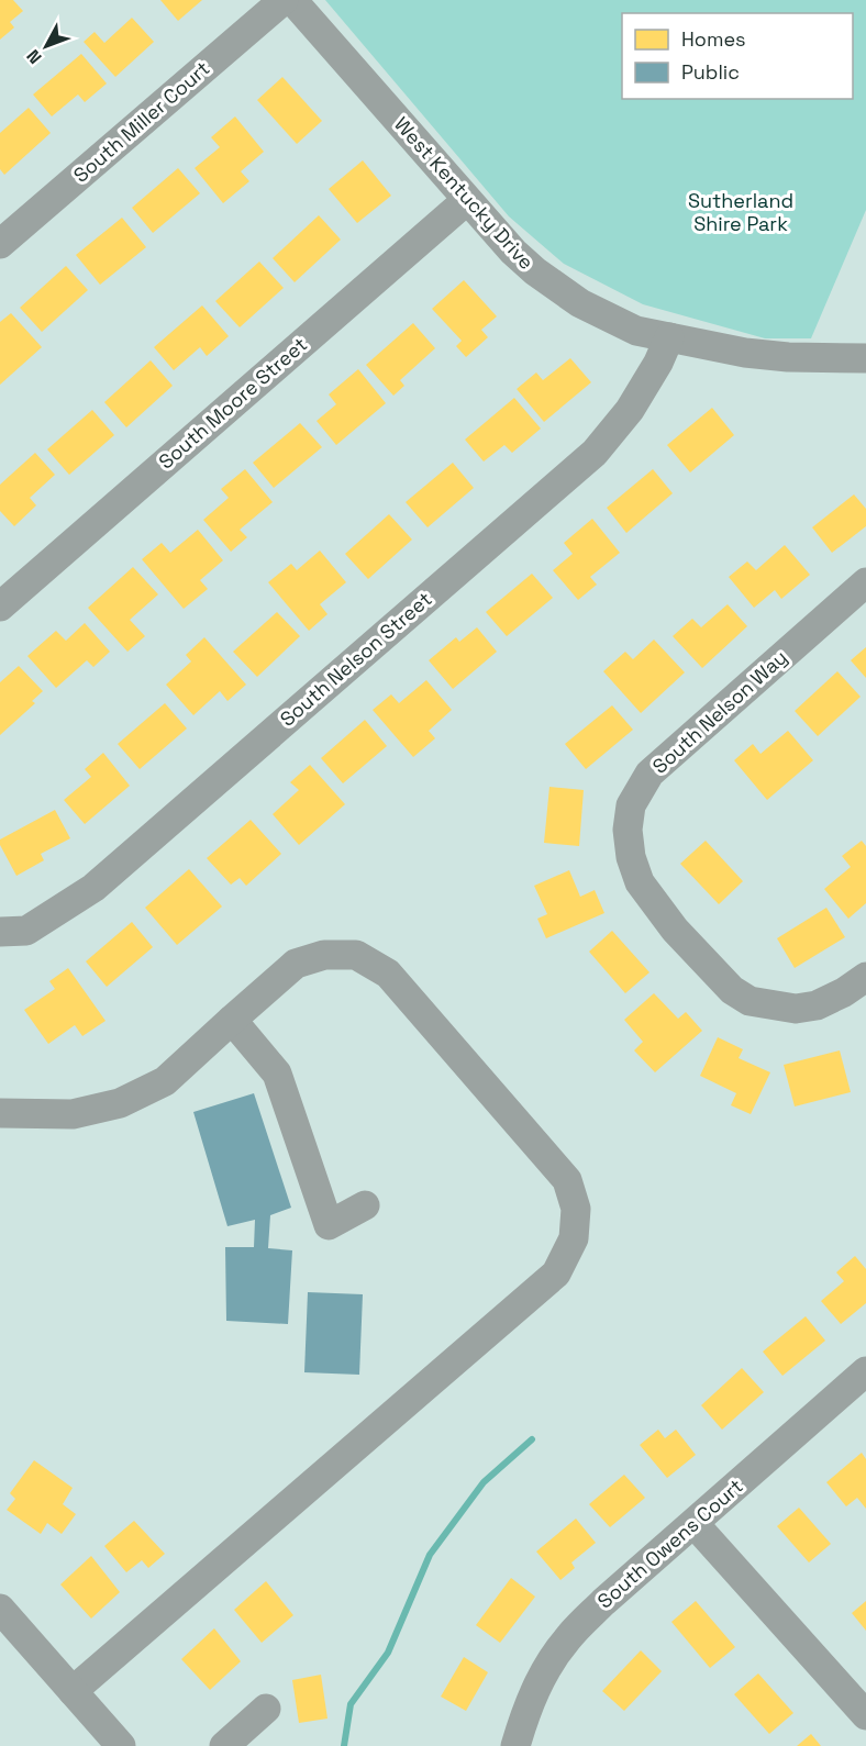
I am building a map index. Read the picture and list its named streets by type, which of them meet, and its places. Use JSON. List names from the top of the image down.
{
  "streets": {
    "street": [
      "South Miller Court",
      "West Kentucky Drive",
      "South Moore Street",
      "South Nelson Street",
      "South Nelson Way",
      "South Owens Court"
    ]
  },
  "crossings": [
    ["West Kentucky Drive", "South Moore Street"],
    ["West Kentucky Drive", "South Nelson Street"]
  ],
  "parks": ["Sutherland Shire Park"],
  "legend": ["Homes", "Public"],
  "north": "bottom left"
}
